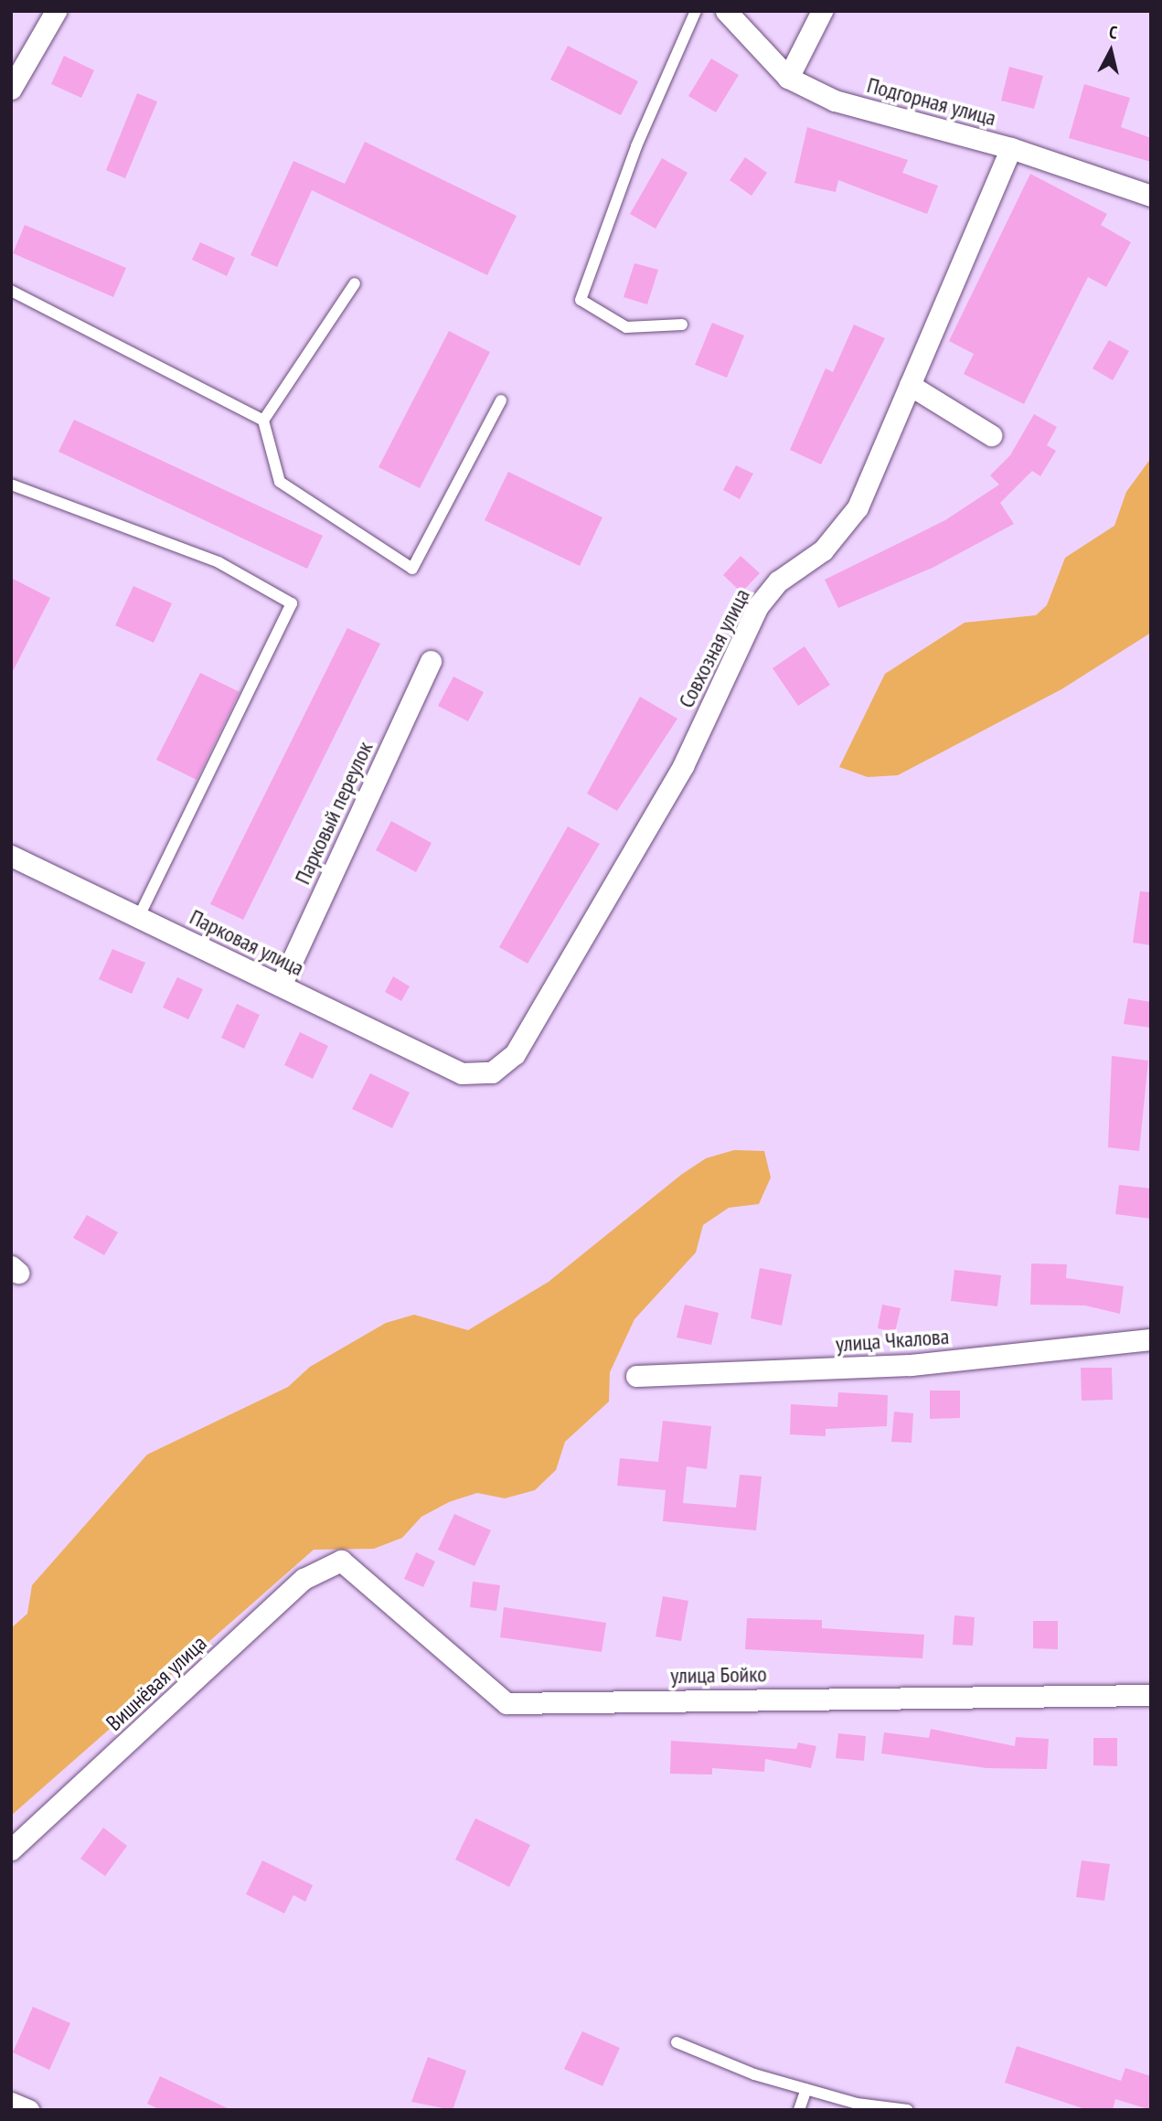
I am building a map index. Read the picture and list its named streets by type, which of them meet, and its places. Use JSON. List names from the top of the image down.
{
  "streets": {
    "street": [
      "Подгорная улица",
      "Совхозная улица",
      "Парковый переулок",
      "Парковая улица",
      "улица Чкалова",
      "улица Бойко",
      "Вишнёвая улица"
    ]
  },
  "crossings": [
    ["Подгорная улица", "Совхозная улица"],
    ["Совхозная улица", "Парковая улица"],
    ["Парковый переулок", "Парковая улица"],
    ["улица Бойко", "Вишнёвая улица"]
  ],
  "north": "top"
}
